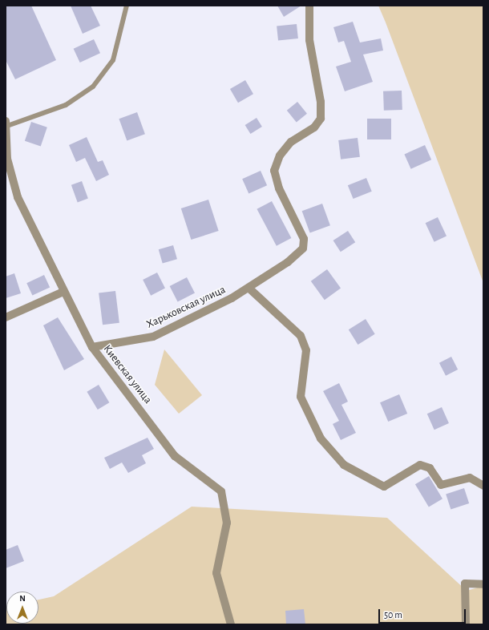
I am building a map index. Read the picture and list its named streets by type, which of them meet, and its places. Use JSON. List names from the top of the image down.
{
  "streets": {
    "street": ["Харьковская улица", "Киевская улица"]
  },
  "crossings": [
    ["Харьковская улица", "Киевская улица"]
  ],
  "scale_bar": "50 m",
  "north": "top"
}
